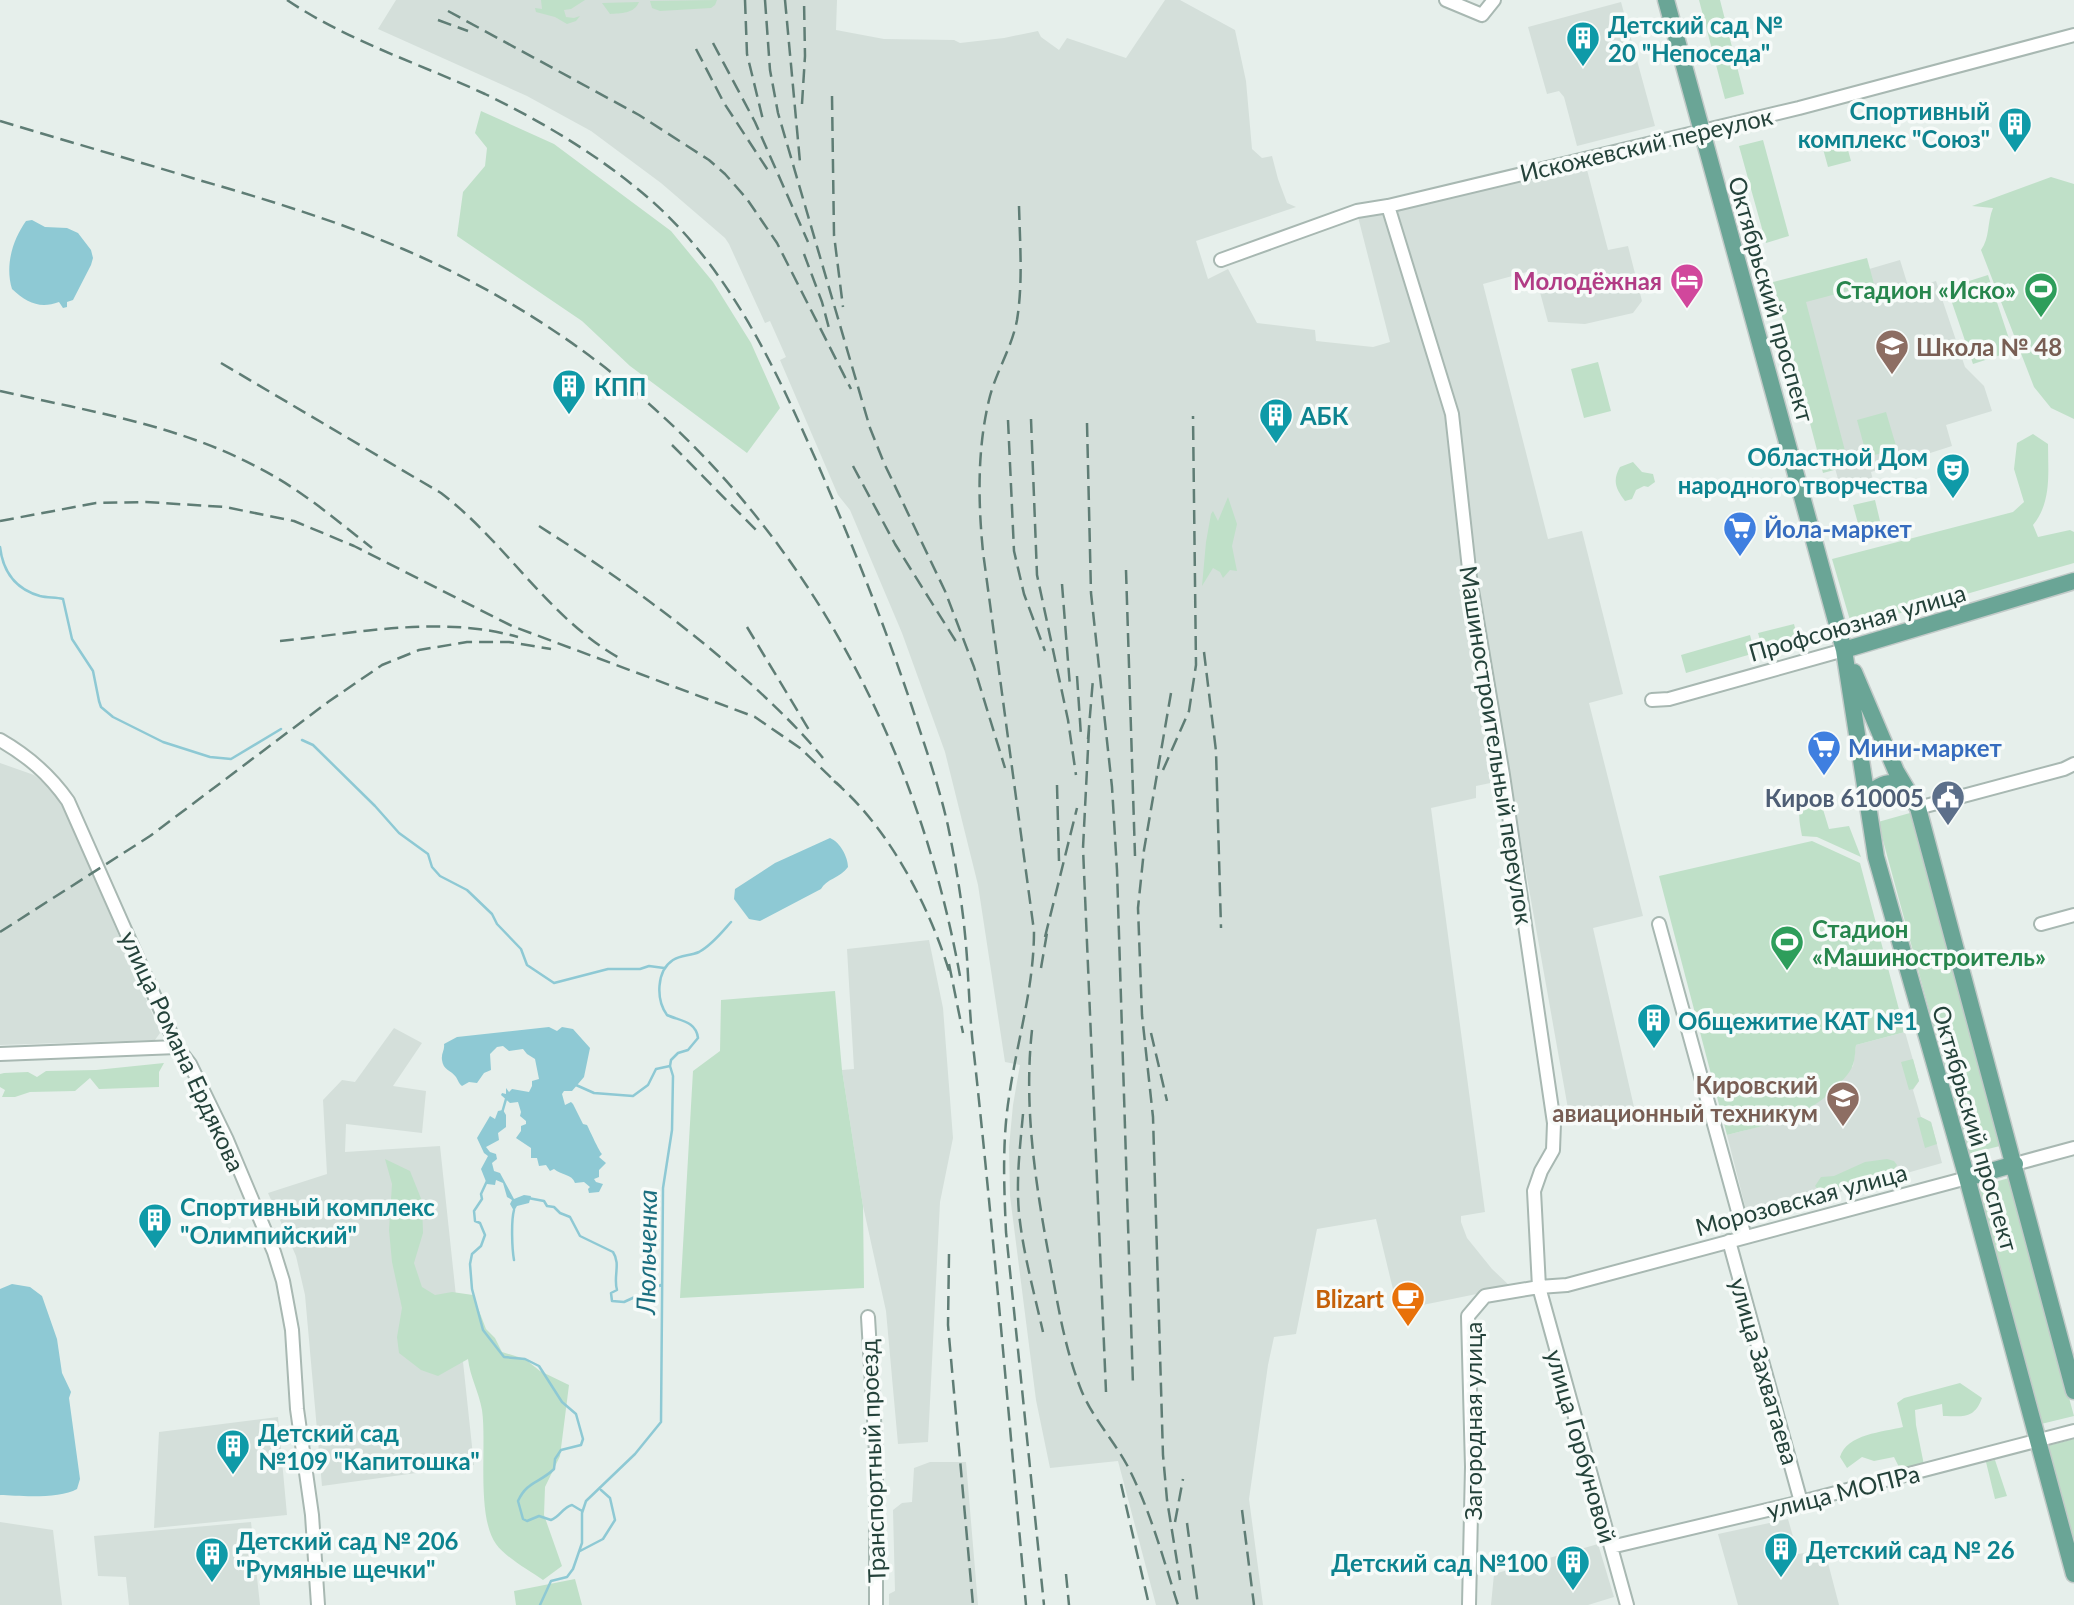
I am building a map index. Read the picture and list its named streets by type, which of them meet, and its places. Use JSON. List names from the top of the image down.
{
  "streets": {
    "main road": ["Октябрьский проспект", "Профсоюзная улица", "Морозовская улица"],
    "street": [
      "Искожевский переулок",
      "Машиностроительный переулок",
      "улица Романа Ердякова",
      "улица Захватаева",
      "Загородная улица",
      "улица Горбуновой",
      "Транспортный проезд",
      "улица МОПРа"
    ]
  },
  "crossings": [
    ["Искожевский переулок", "Октябрьский проспект"],
    ["Искожевский переулок", "Машиностроительный переулок"],
    ["Октябрьский проспект", "Профсоюзная улица"],
    ["Октябрьский проспект", "Морозовская улица"],
    ["Октябрьский проспект", "улица МОПРа"],
    ["Машиностроительный переулок", "Морозовская улица"],
    ["Машиностроительный переулок", "Загородная улица"],
    ["Машиностроительный переулок", "улица Горбуновой"],
    ["Морозовская улица", "улица Захватаева"],
    ["Морозовская улица", "Загородная улица"],
    ["Морозовская улица", "улица Горбуновой"],
    ["улица Захватаева", "улица МОПРа"],
    ["Загородная улица", "улица Горбуновой"],
    ["улица Горбуновой", "улица МОПРа"]
  ],
  "water": ["Люльченка"],
  "places": {
    "building": [
      "Детский сад № 20 \"Непоседа\"",
      "Спортивный комплекс \"Союз\"",
      "КПП",
      "АБК",
      "Общежитие КАТ №1",
      "Спортивный комплекс \"Олимпийский\"",
      "Детский сад №109 \"Капитошка\"",
      "Детский сад № 26",
      "Детский сад № 206 \"Румяные щечки\"",
      "Детский сад №100"
    ],
    "hotel": ["Молодёжная"],
    "sports": ["Стадион «Иско»", "Стадион «Машиностроитель»"],
    "school or university": ["Школа № 48", "Кировский авиационный техникум"],
    "theatre": ["Областной Дом народного творчества"],
    "supermarket": ["Йола-маркет", "Мини-маркет"],
    "public building": ["Киров 610005"],
    "cafe": ["Blizart"]
  }
}
